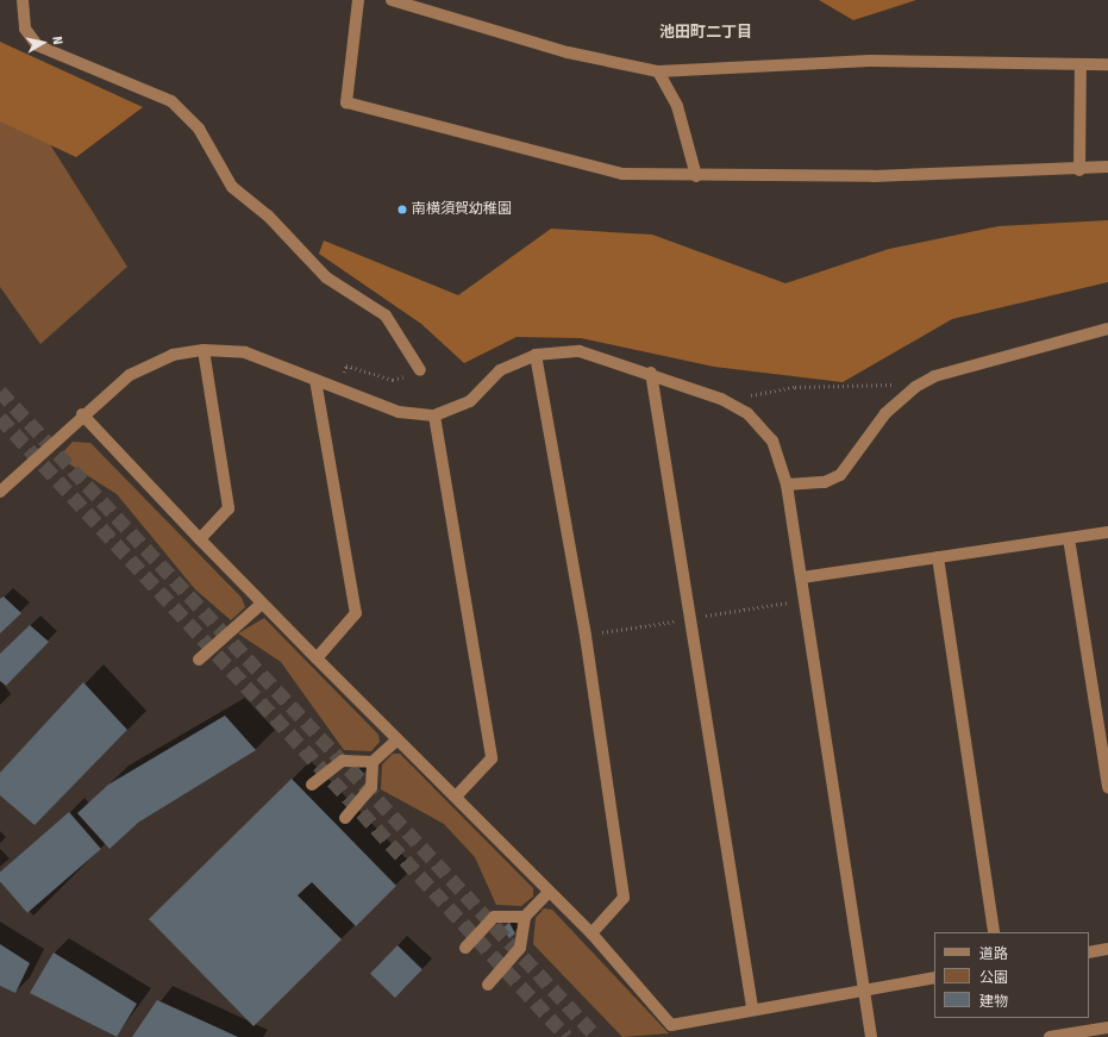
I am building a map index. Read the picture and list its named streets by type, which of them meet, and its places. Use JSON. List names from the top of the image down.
{
  "districts": ["池田町二丁目"],
  "places": ["南横須賀幼稚園"],
  "legend": ["道路", "公園", "建物"],
  "north": "right"
}
